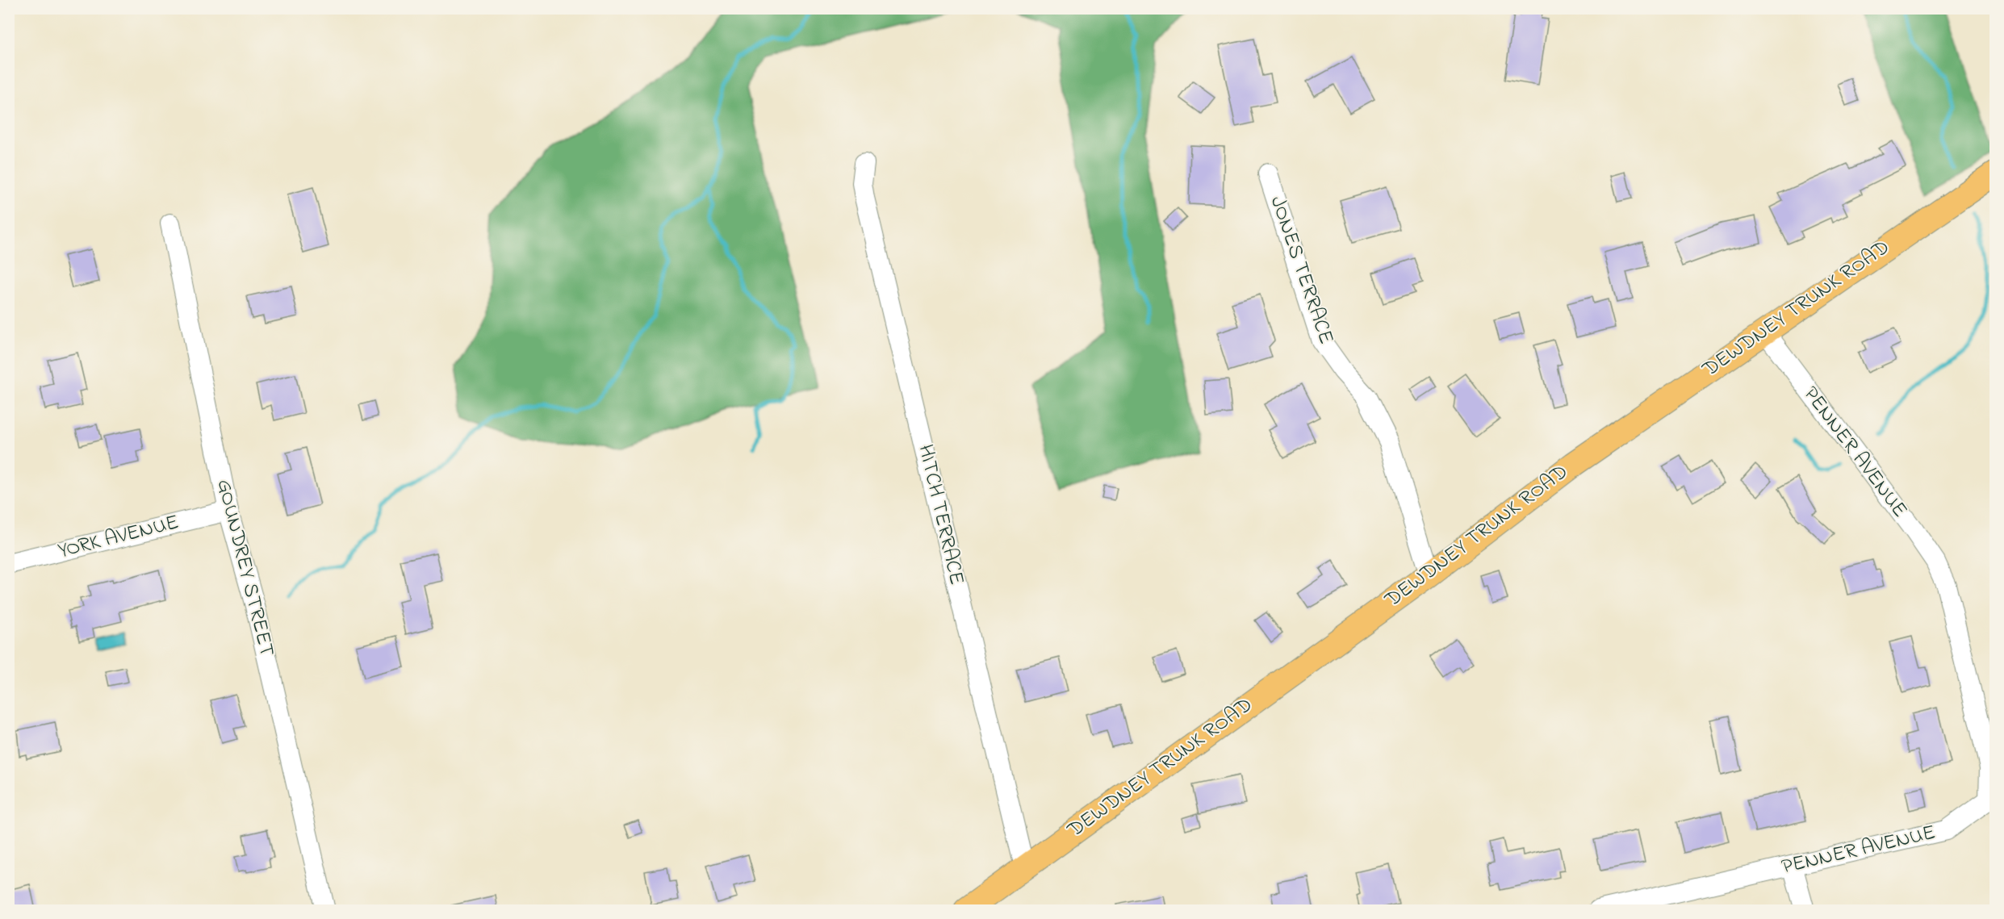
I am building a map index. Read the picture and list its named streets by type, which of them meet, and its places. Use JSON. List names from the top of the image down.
{
  "streets": {
    "main road": ["DEWDNEY TRUNK ROAD"],
    "street": [
      "JONES TERRACE",
      "PENNER AVENUE",
      "HITCH TERRACE",
      "YORK AVENUE",
      "GOUNDREY STREET"
    ]
  },
  "crossings": [
    ["JONES TERRACE", "DEWDNEY TRUNK ROAD"],
    ["DEWDNEY TRUNK ROAD", "PENNER AVENUE"],
    ["DEWDNEY TRUNK ROAD", "HITCH TERRACE"],
    ["YORK AVENUE", "GOUNDREY STREET"]
  ]
}
